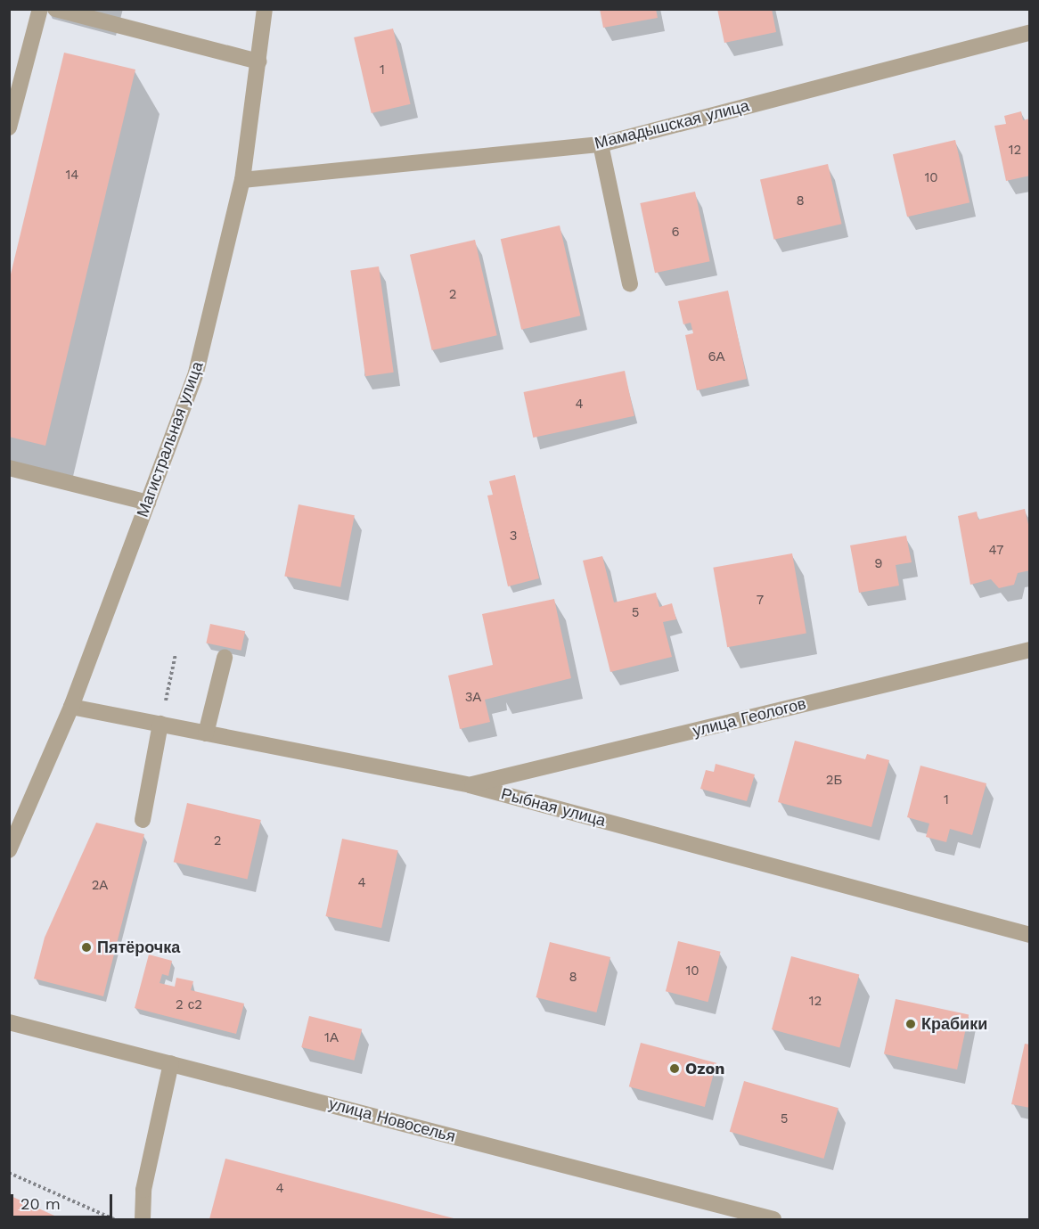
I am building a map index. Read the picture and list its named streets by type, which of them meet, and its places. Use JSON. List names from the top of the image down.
{
  "streets": {
    "street": [
      "Мамадышская улица",
      "Магистральная улица",
      "улица Геологов",
      "Рыбная улица",
      "улица Новоселья"
    ]
  },
  "crossings": [
    ["Мамадышская улица", "Магистральная улица"],
    ["Магистральная улица", "Рыбная улица"],
    ["улица Геологов", "Рыбная улица"]
  ],
  "places": ["Пятёрочка", "Крабики", "Ozon"],
  "house_numbers": [
    "1",
    "12",
    "14",
    "10",
    "8",
    "6",
    "2",
    "6А",
    "4",
    "3",
    "47",
    "9",
    "7",
    "5",
    "3А",
    "2Б",
    "1",
    "2",
    "4",
    "2А",
    "10",
    "8",
    "12",
    "2 с2",
    "1А",
    "5",
    "4"
  ],
  "scale_bar": "20 m"
}
